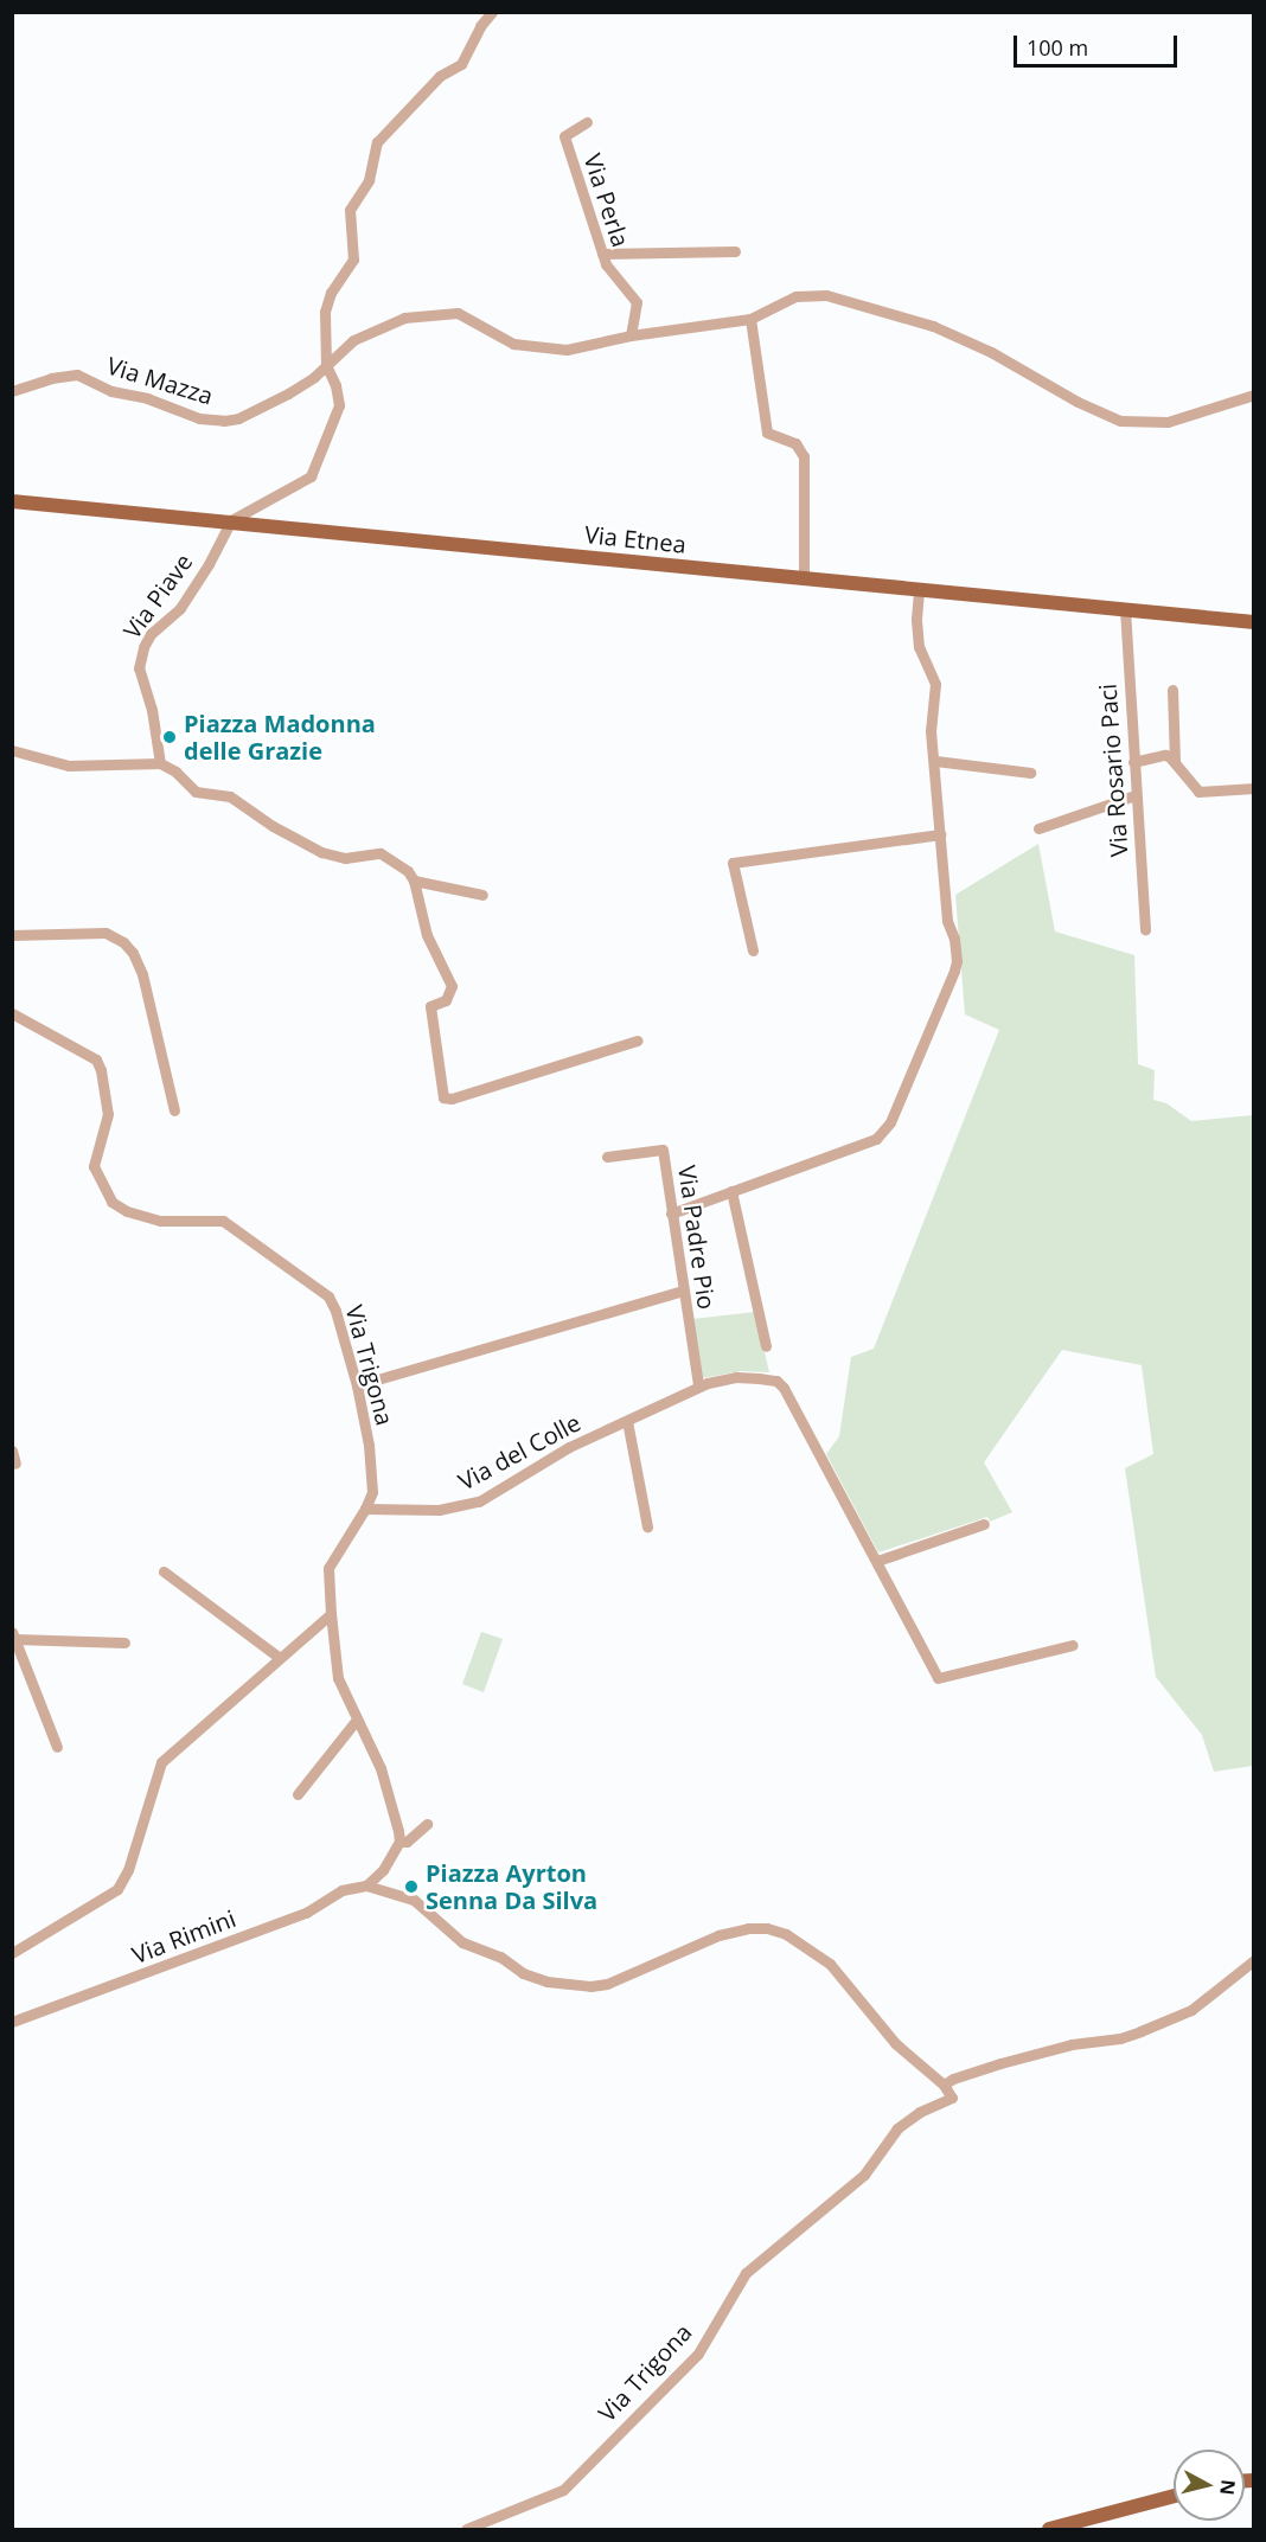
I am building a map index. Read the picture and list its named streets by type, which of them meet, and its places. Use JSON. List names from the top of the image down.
{
  "streets": {
    "main road": ["Via Etnea"],
    "street": [
      "Via Perla",
      "Via Mazza",
      "Via Piave",
      "Via Rosario Paci",
      "Via Padre Pio",
      "Via Trigona",
      "Via del Colle",
      "Via Rimini"
    ]
  },
  "crossings": [
    ["Via Perla", "Via Mazza"],
    ["Via Etnea", "Via Piave"],
    ["Via Etnea", "Via Rosario Paci"],
    ["Via Padre Pio", "Via del Colle"],
    ["Via Trigona", "Via del Colle"]
  ],
  "places": ["Piazza Madonna delle Grazie", "Piazza Ayrton Senna Da Silva"],
  "scale_bar": "100 m",
  "north": "right"
}
